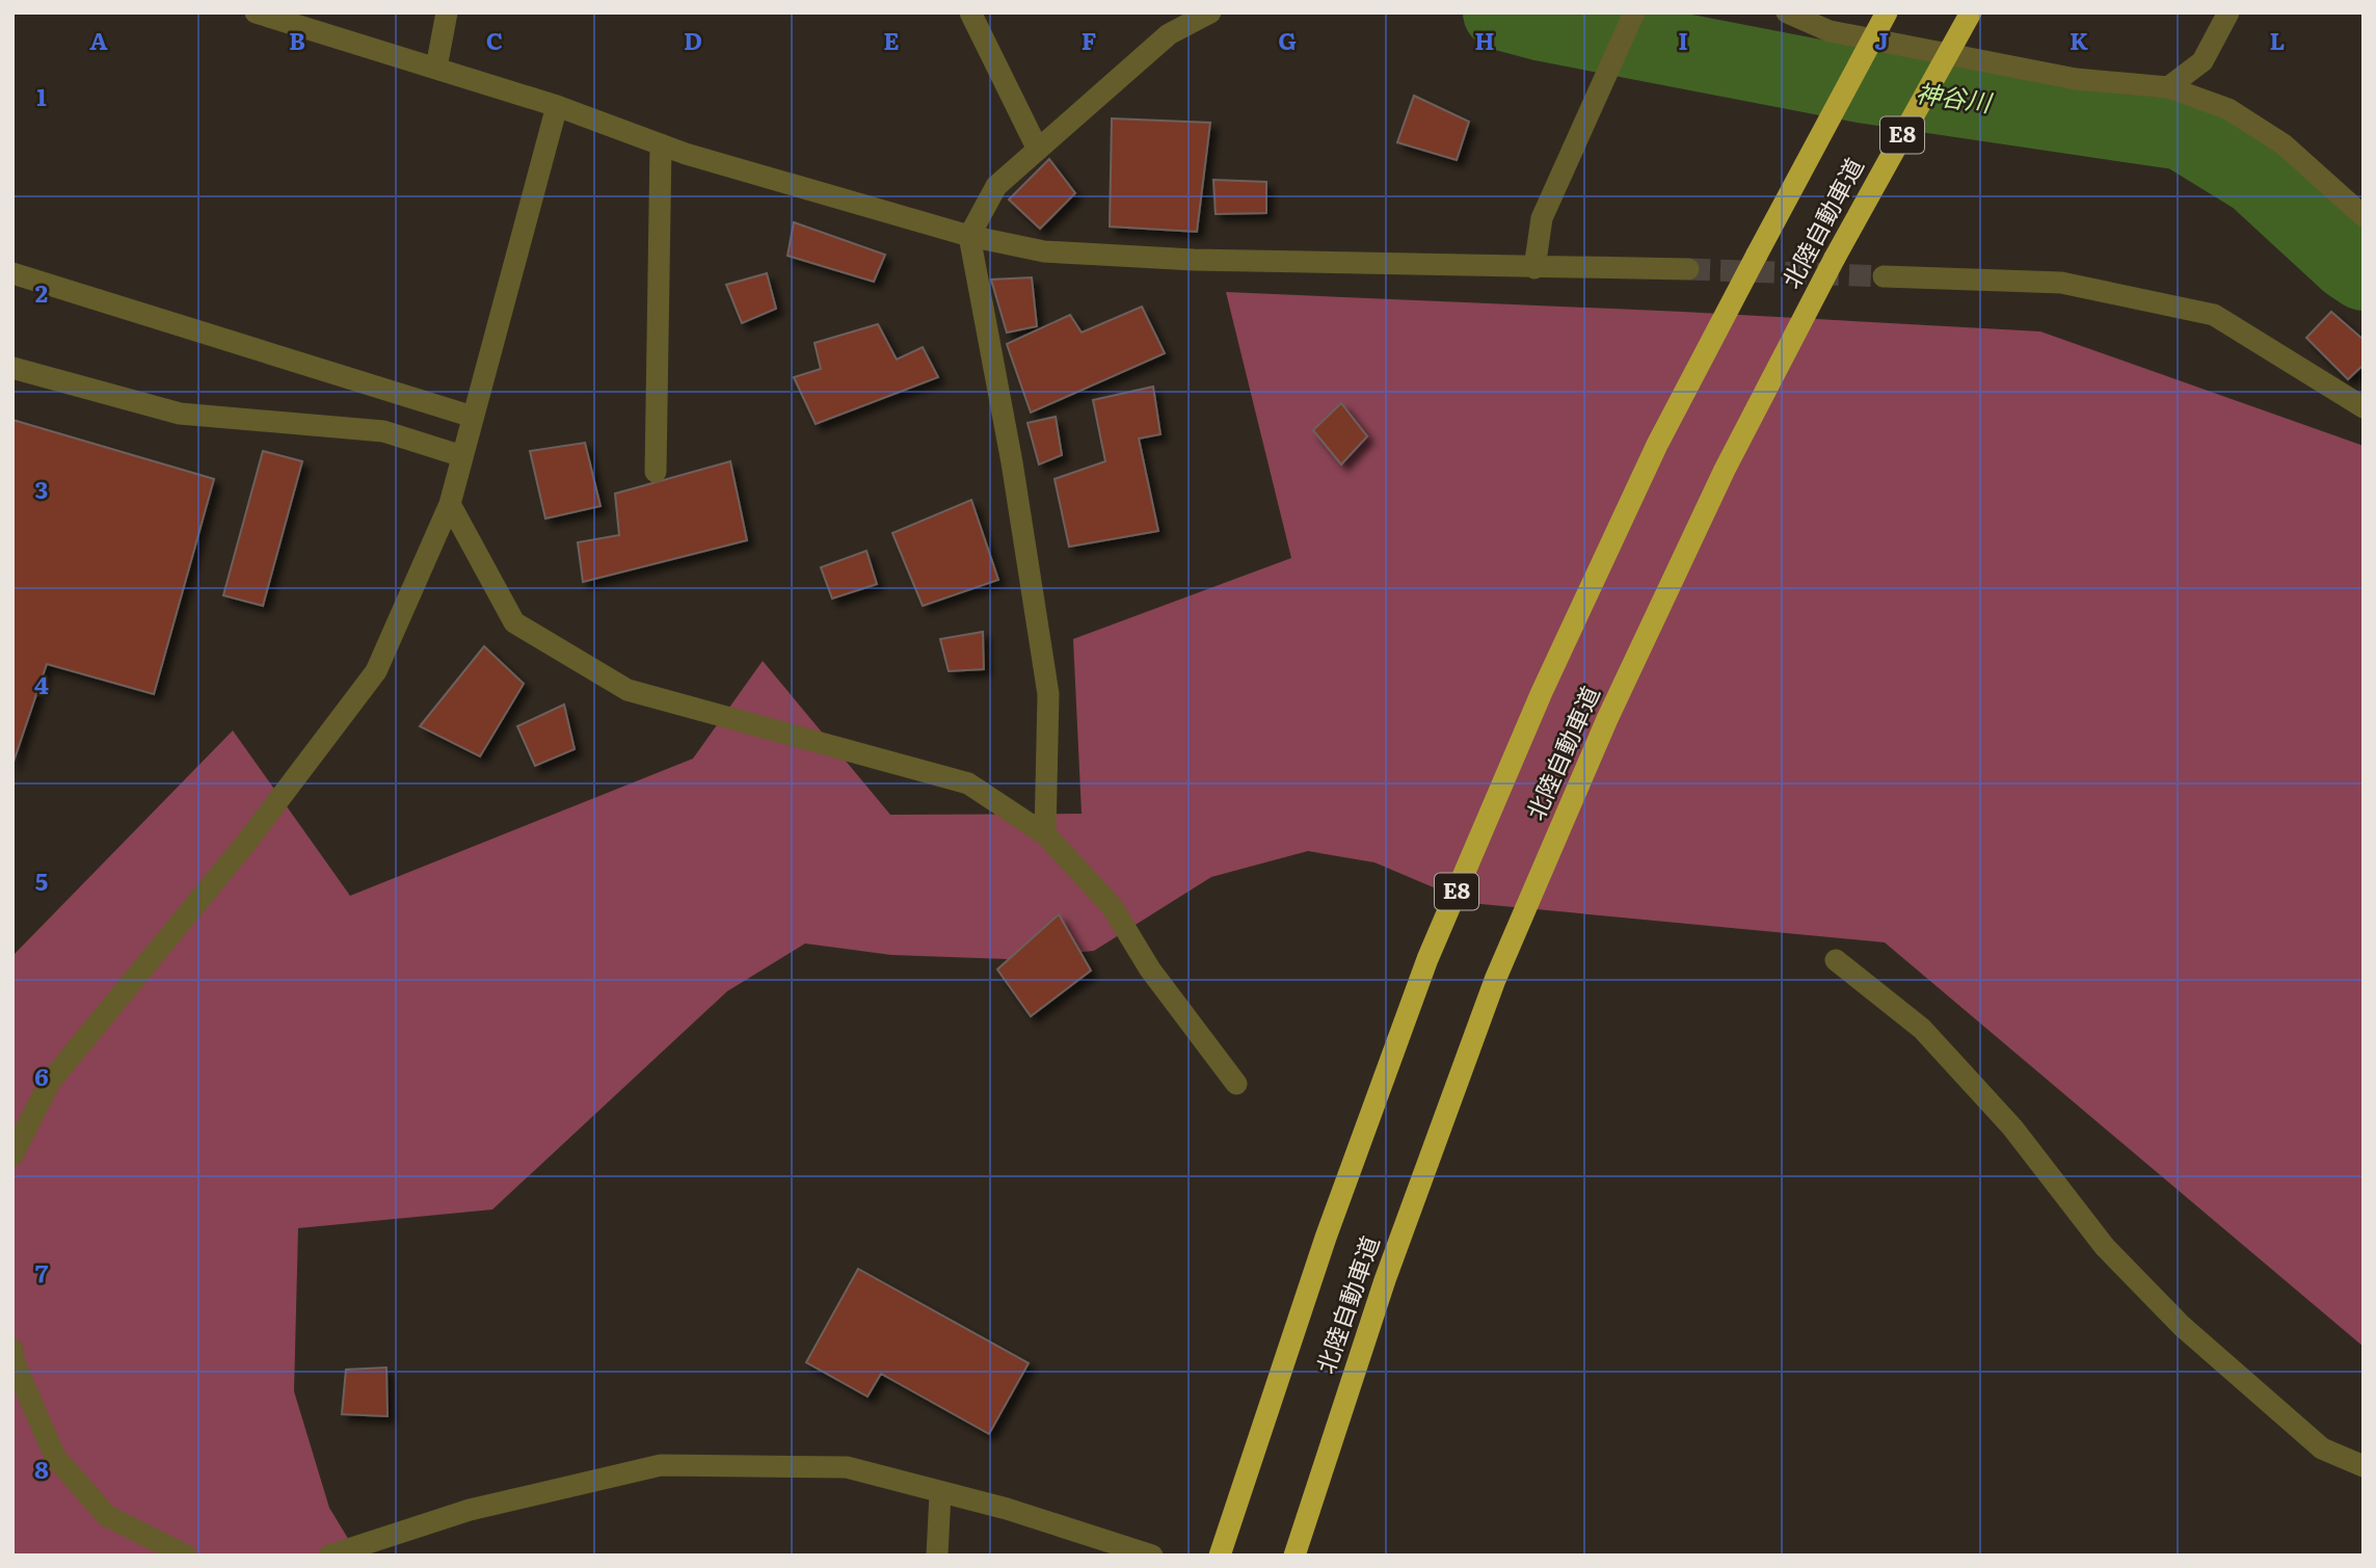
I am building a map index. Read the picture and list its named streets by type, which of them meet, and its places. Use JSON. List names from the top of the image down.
{
  "streets": {
    "highway": ["E8", "北陸自動車道"]
  },
  "water": ["神谷川"],
  "grid": {
    "columns": [
      "A",
      "B",
      "C",
      "D",
      "E",
      "F",
      "G",
      "H",
      "I",
      "J",
      "K",
      "L"
    ],
    "rows": [
      "1",
      "2",
      "3",
      "4",
      "5",
      "6",
      "7",
      "8"
    ]
  }
}
